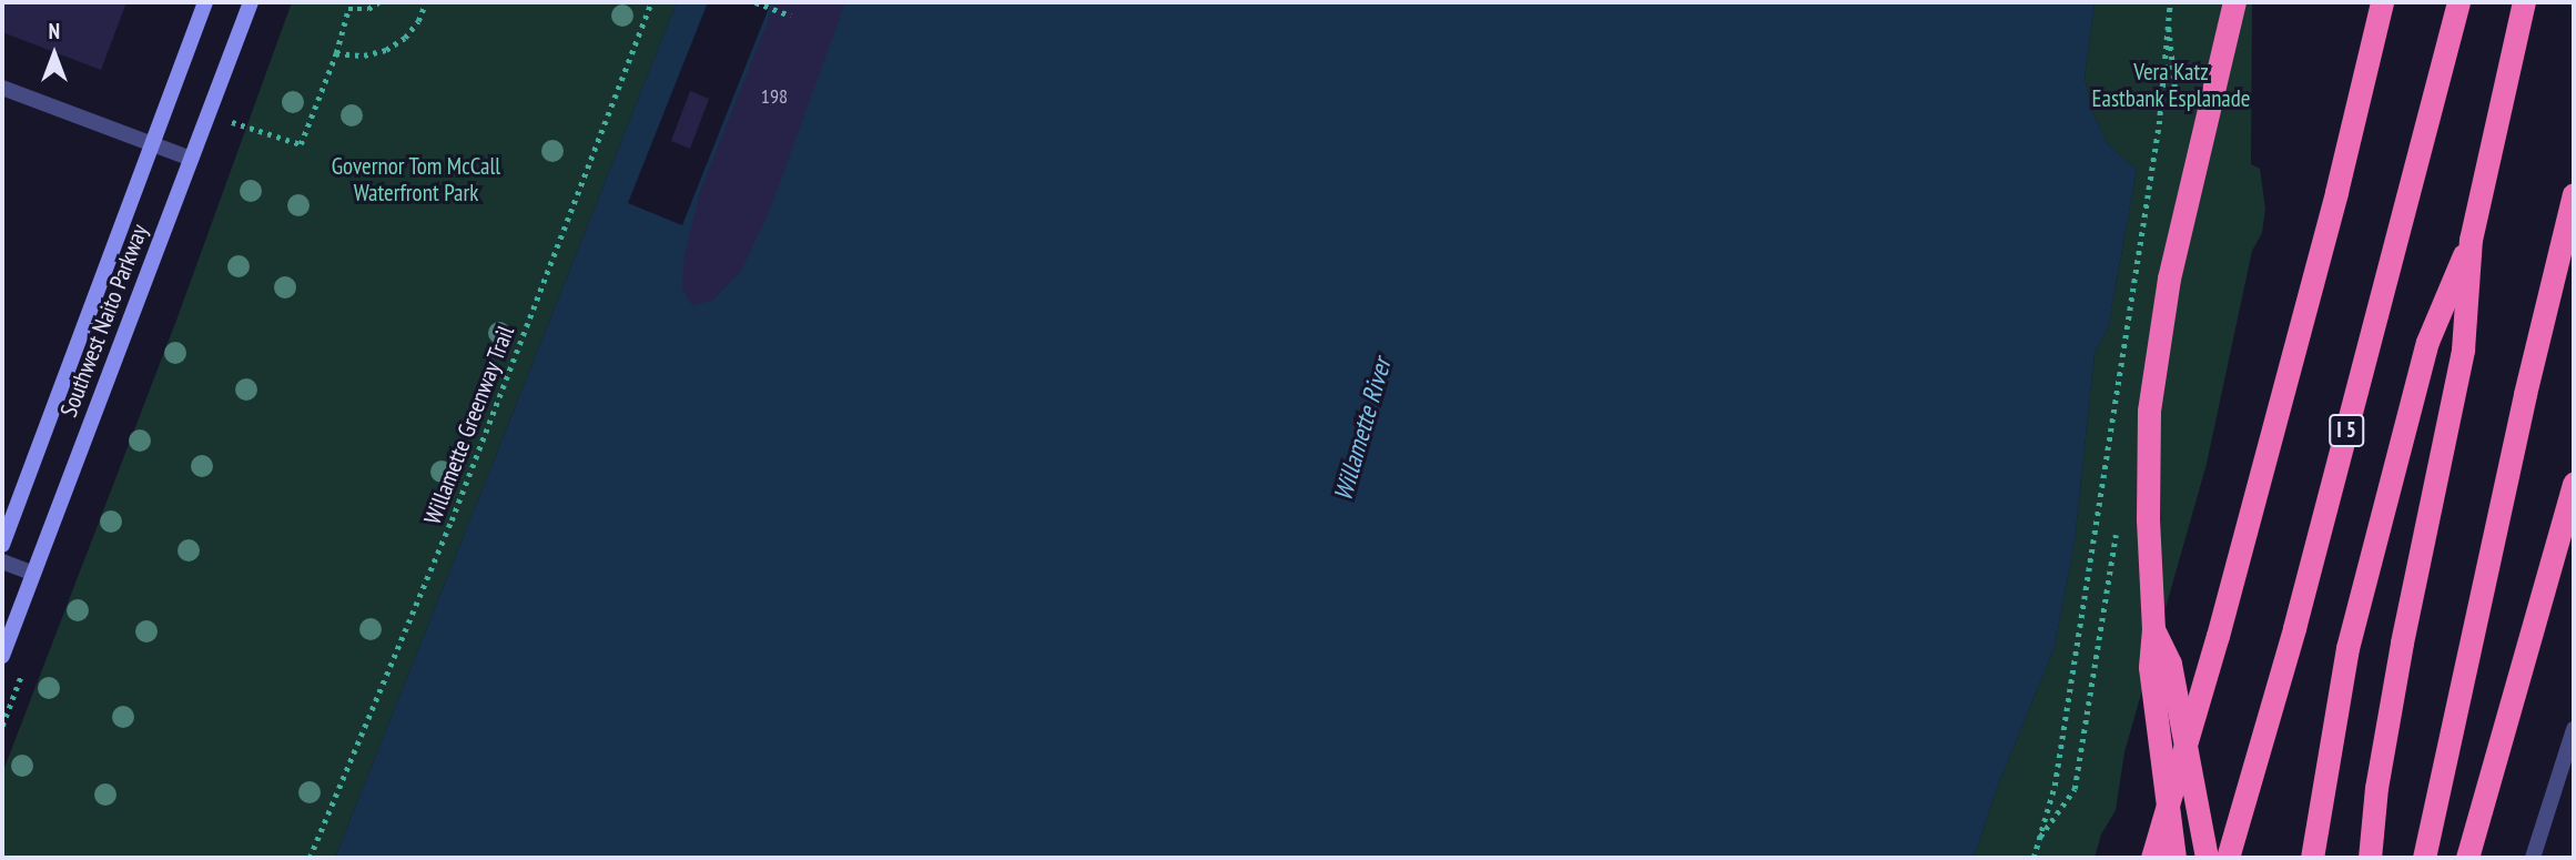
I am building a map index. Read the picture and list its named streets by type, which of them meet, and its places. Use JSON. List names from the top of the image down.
{
  "streets": {
    "highway": ["I 5"],
    "main road": ["Southwest Naito Parkway"],
    "path": ["Willamette Greenway Trail"]
  },
  "water": ["Willamette River"],
  "parks": ["Vera Katz Eastbank Esplanade", "Governor Tom McCall Waterfront Park"],
  "house_numbers": ["198"],
  "north": "top"
}
